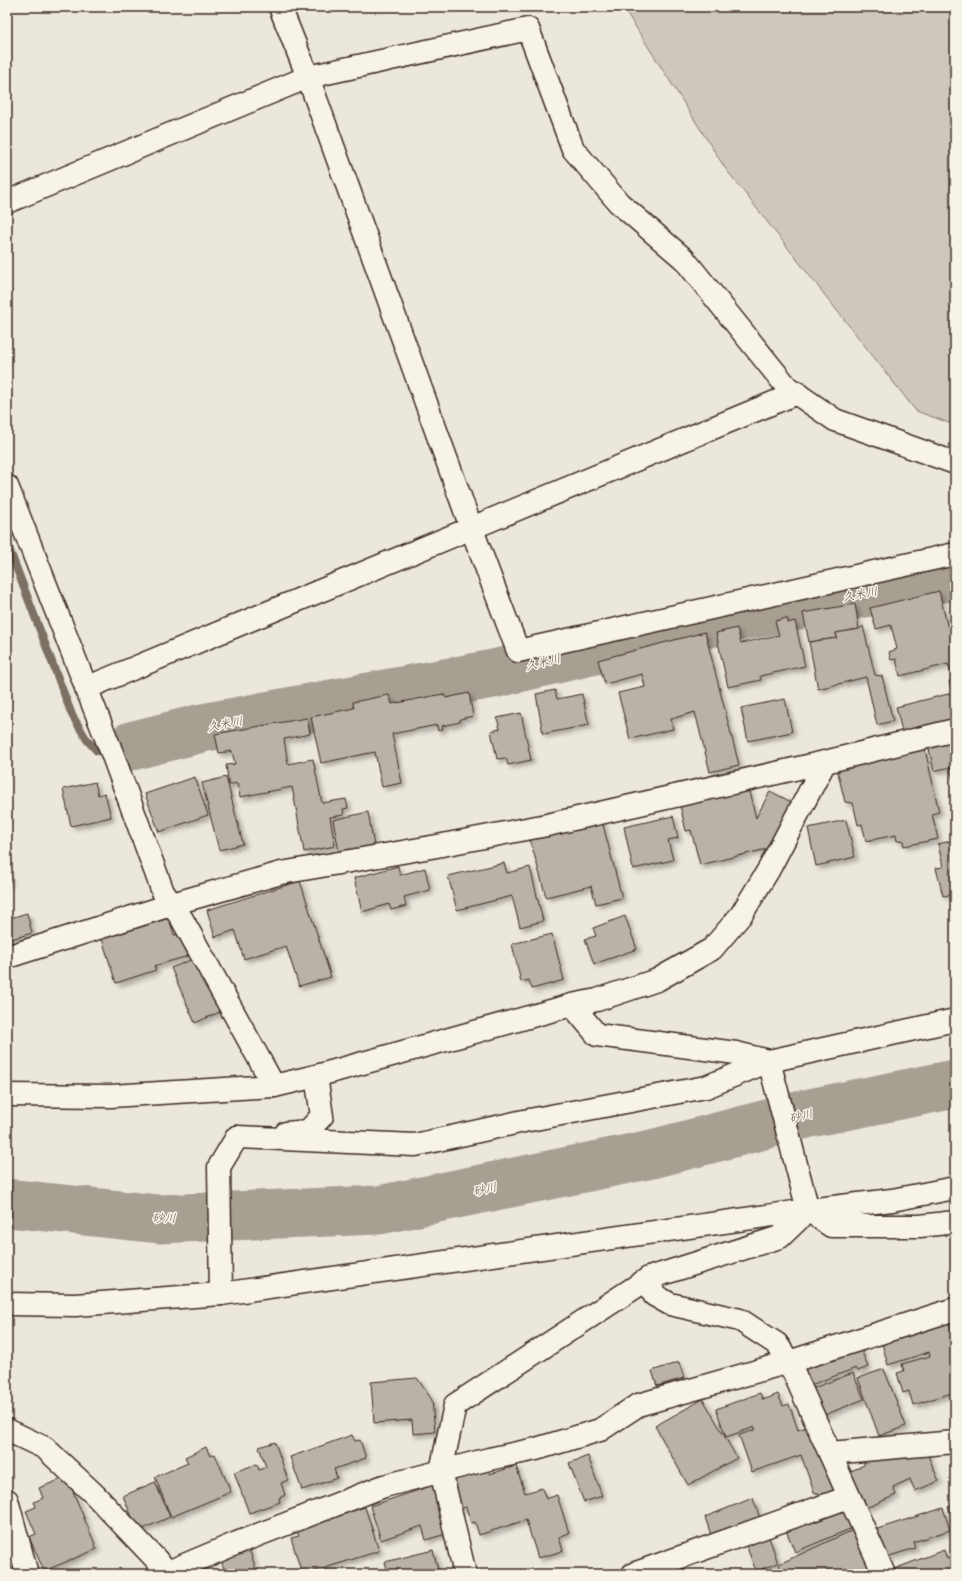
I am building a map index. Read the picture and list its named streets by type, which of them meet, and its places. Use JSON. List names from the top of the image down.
{
  "water": ["久米川", "砂川"]
}
